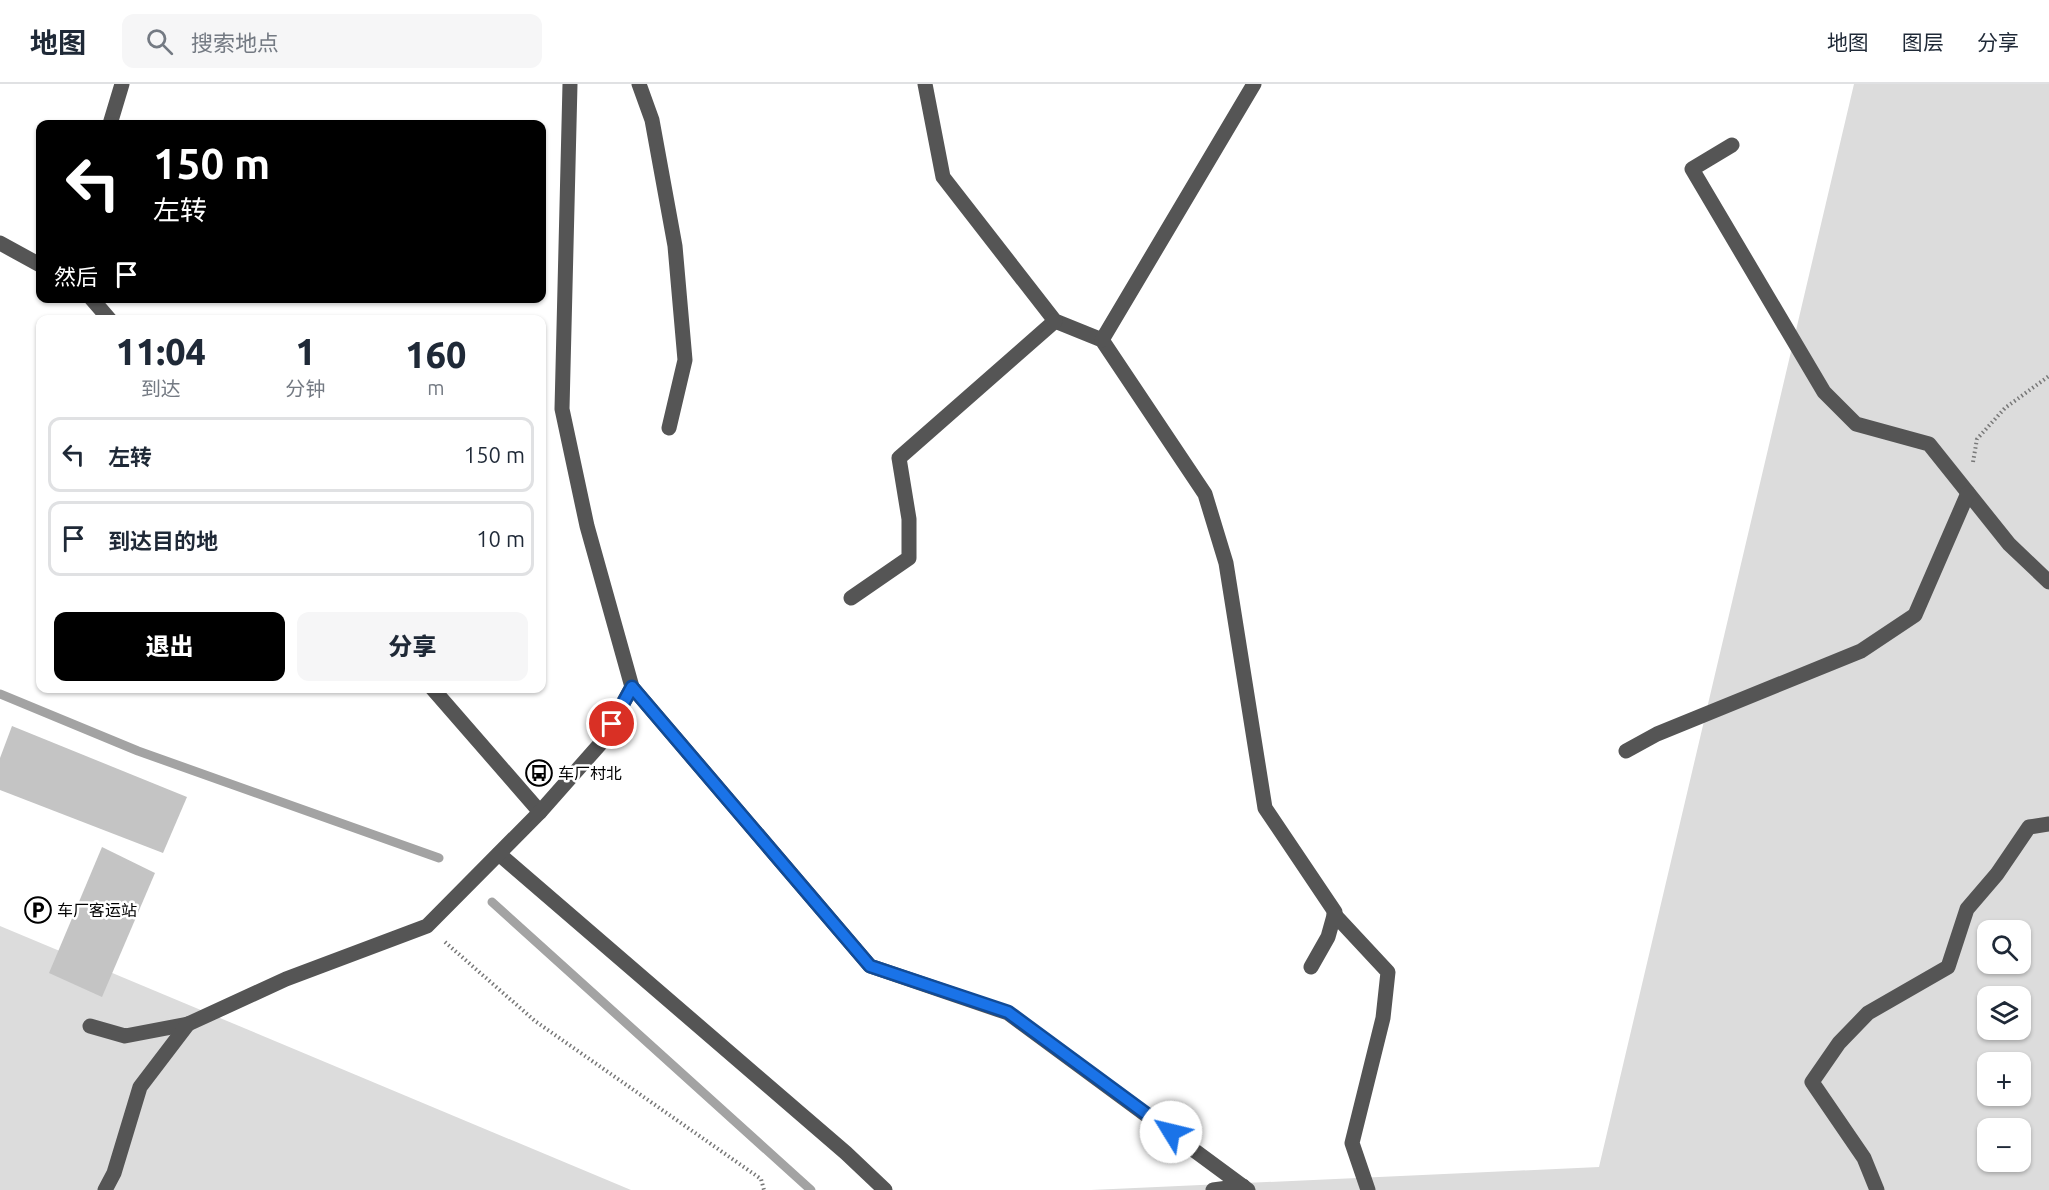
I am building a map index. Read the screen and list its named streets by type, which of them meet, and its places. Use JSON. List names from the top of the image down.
{
  "places": {
    "bus stop": ["车厂村北"],
    "parking": ["车厂客运站"]
  },
  "page": {
    "header": "地图",
    "search": "搜索地点",
    "nav": ["地图", "图层", "分享"],
    "turn": ["150 m", "左转"],
    "then": "然后",
    "eta": [
      "11:04",
      "到达",
      "1",
      "分钟",
      "160",
      "m"
    ],
    "list": [
      {
        "name": "左转",
        "value": "150 m"
      },
      {
        "name": "到达目的地",
        "value": "10 m"
      }
    ],
    "buttons": ["退出", "分享"],
    "map_buttons": ["+", "−"]
  }
}
